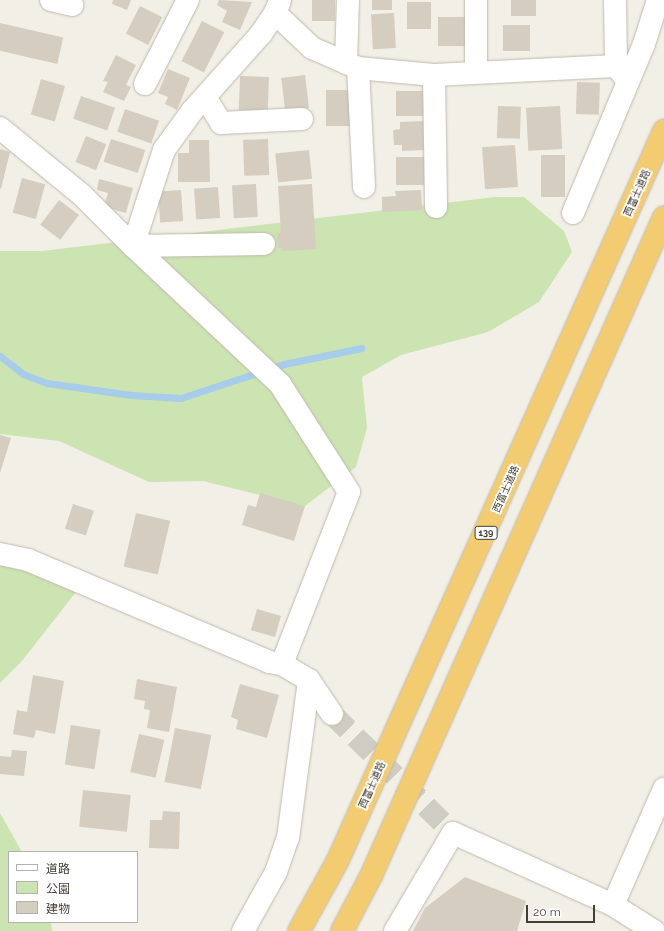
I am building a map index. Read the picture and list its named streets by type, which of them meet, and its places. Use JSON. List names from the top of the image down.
{
  "streets": {
    "highway": ["西富士道路", "139"]
  },
  "legend": ["道路", "公園", "建物"],
  "scale_bar": "20 m"
}
